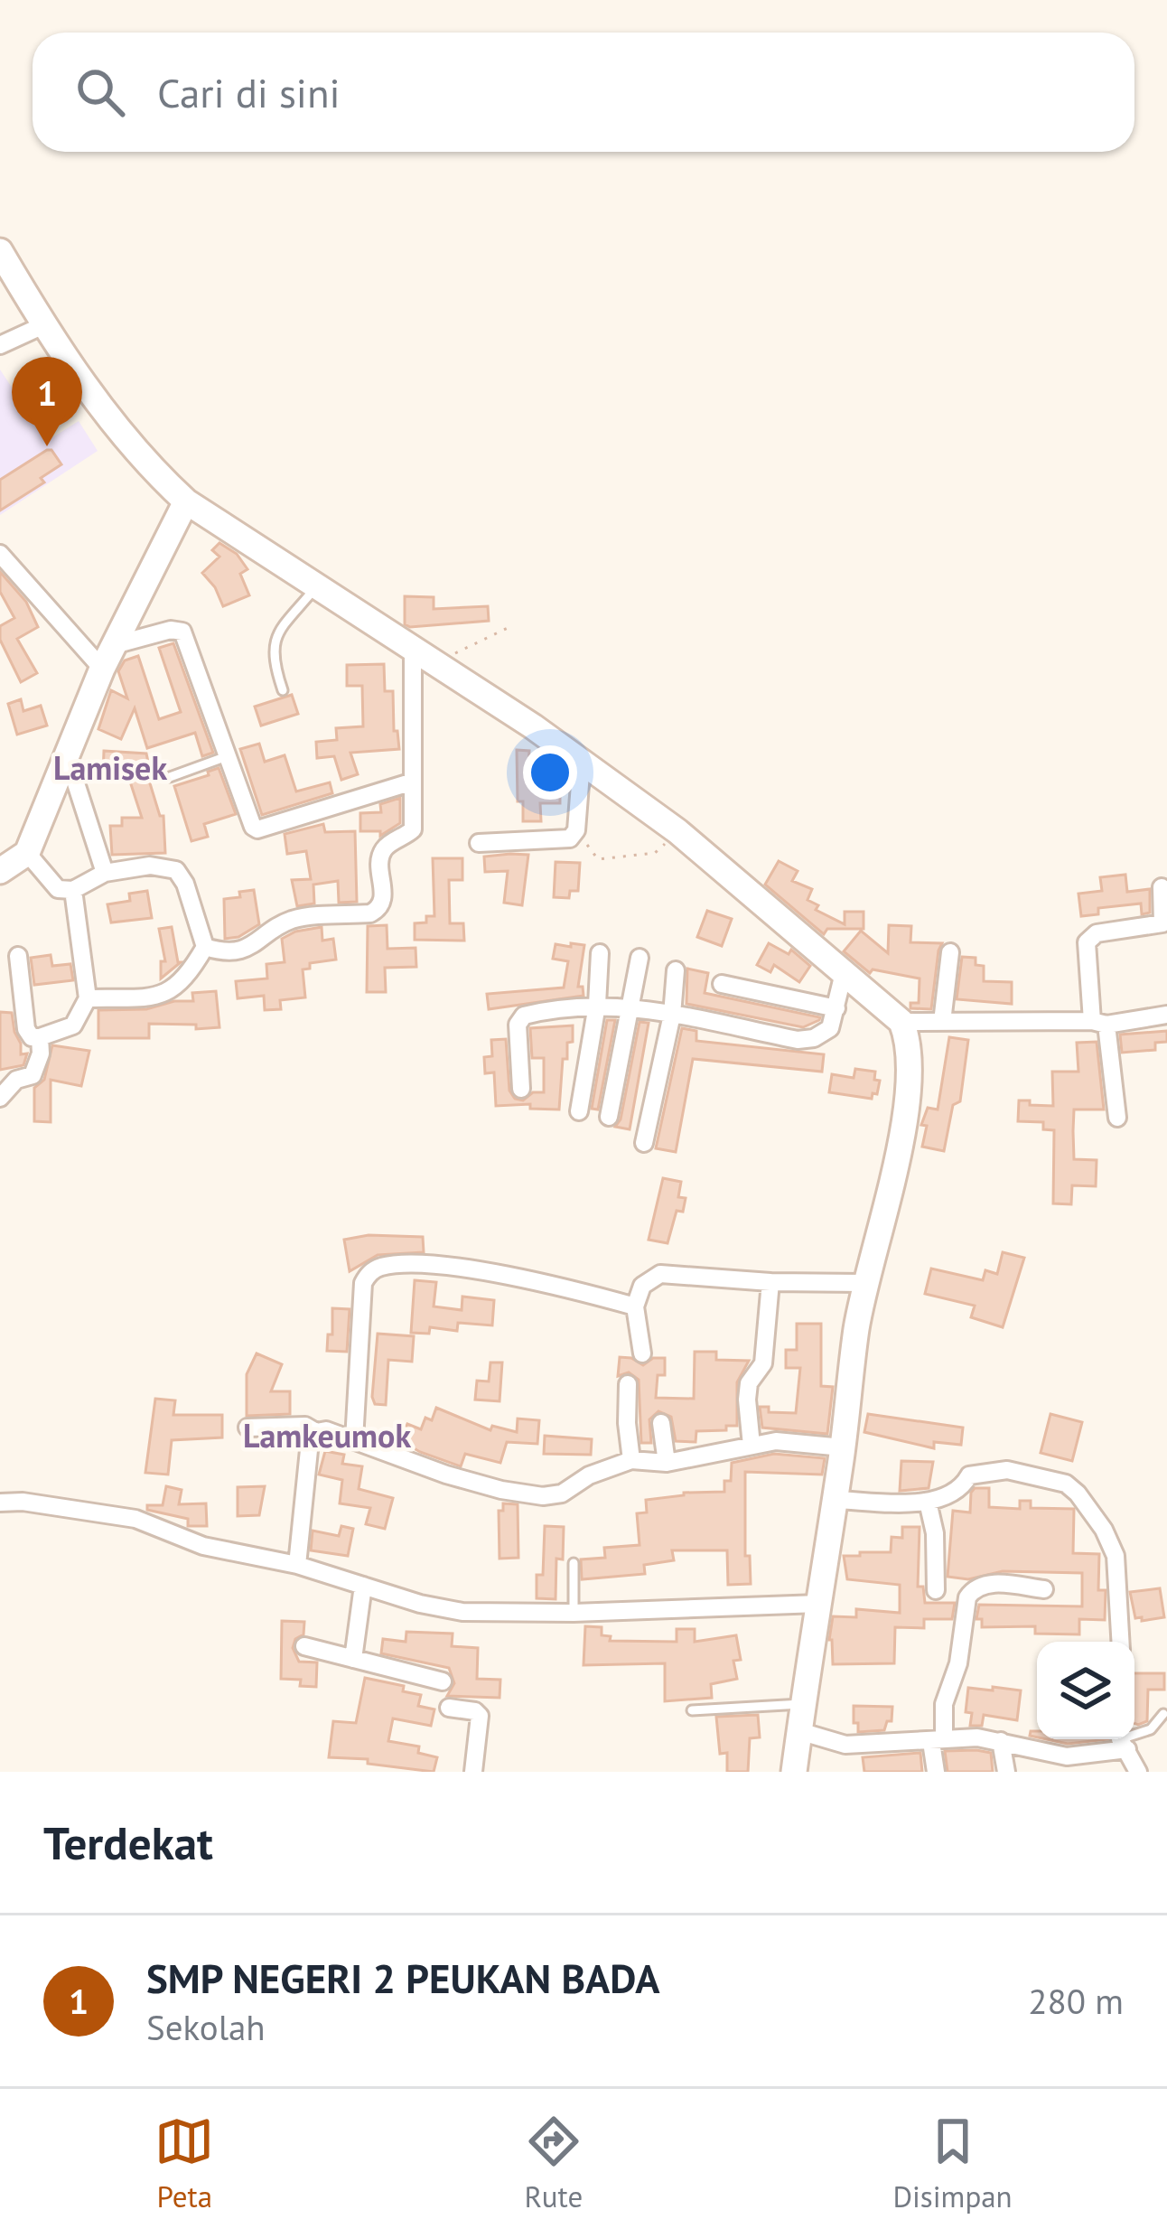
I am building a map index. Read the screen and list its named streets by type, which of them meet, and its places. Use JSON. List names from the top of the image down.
{
  "districts": ["Lamisek", "Lamkeumok"],
  "page": {
    "search": "Cari di sini",
    "pins": "1",
    "heading": "Terdekat",
    "list": [
      {
        "mark": "1",
        "name": "SMP NEGERI 2 PEUKAN BADA",
        "note": "Sekolah",
        "value": "280 m"
      }
    ],
    "nav": ["Peta", "Rute", "Disimpan"]
  }
}
